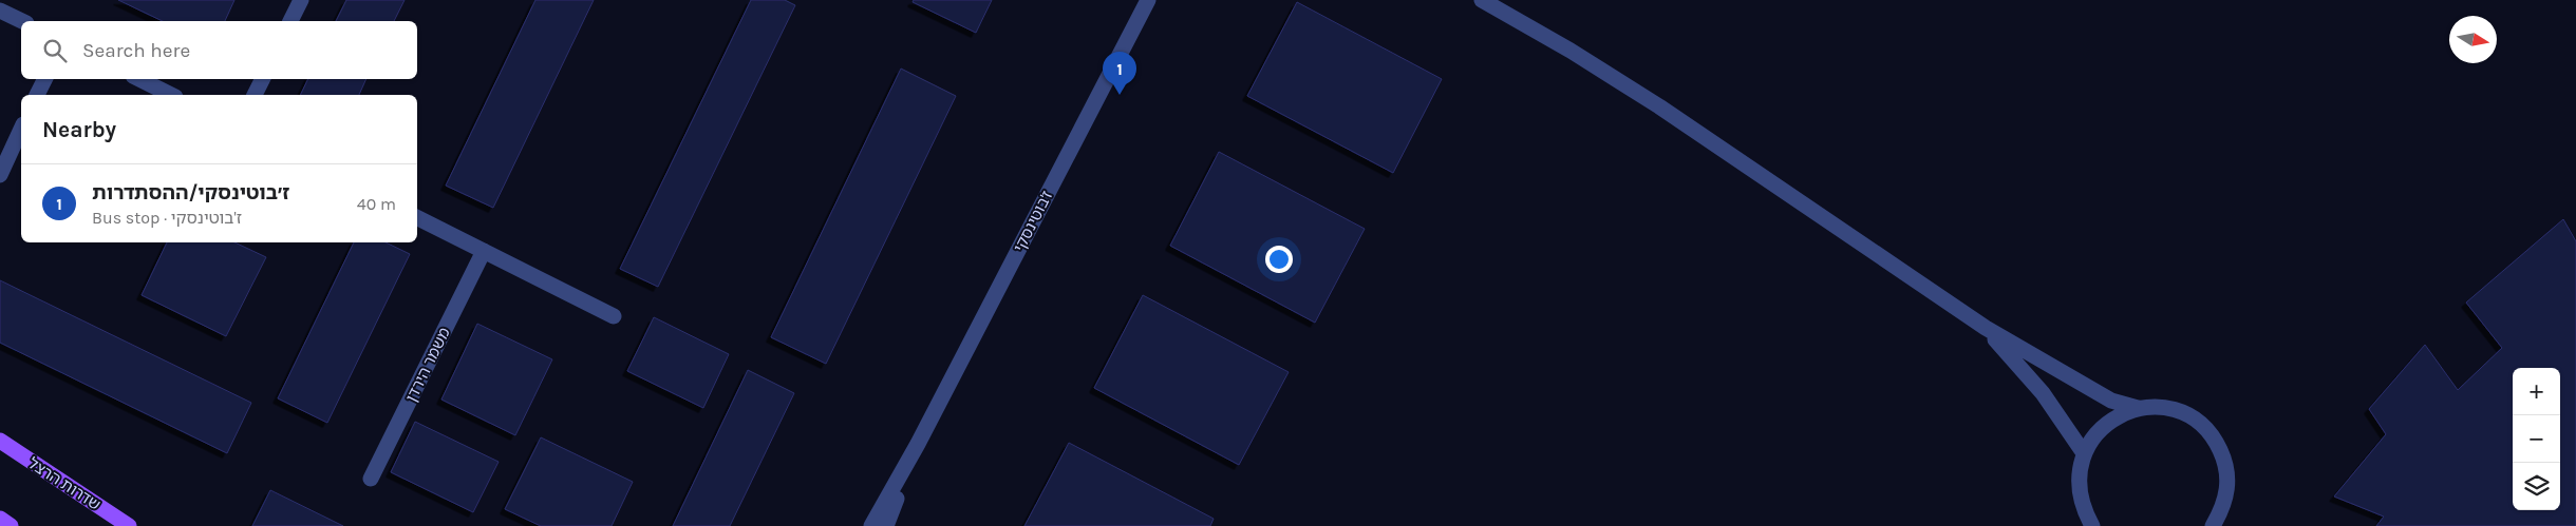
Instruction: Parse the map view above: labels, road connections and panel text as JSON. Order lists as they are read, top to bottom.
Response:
{
  "streets": {
    "main road": ["שדרות הרצל"],
    "street": ["ז'בוטינסקי", "משמר הירדן"]
  },
  "north": "right",
  "page": {
    "search": "Search here",
    "pins": "1",
    "heading": "Nearby",
    "list": [
      {
        "mark": "1",
        "name": "ז׳בוטינסקי/ההסתדרות",
        "note": "Bus stop · ז'בוטינסקי",
        "value": "40 m"
      }
    ],
    "map_buttons": ["+", "−"]
  }
}
